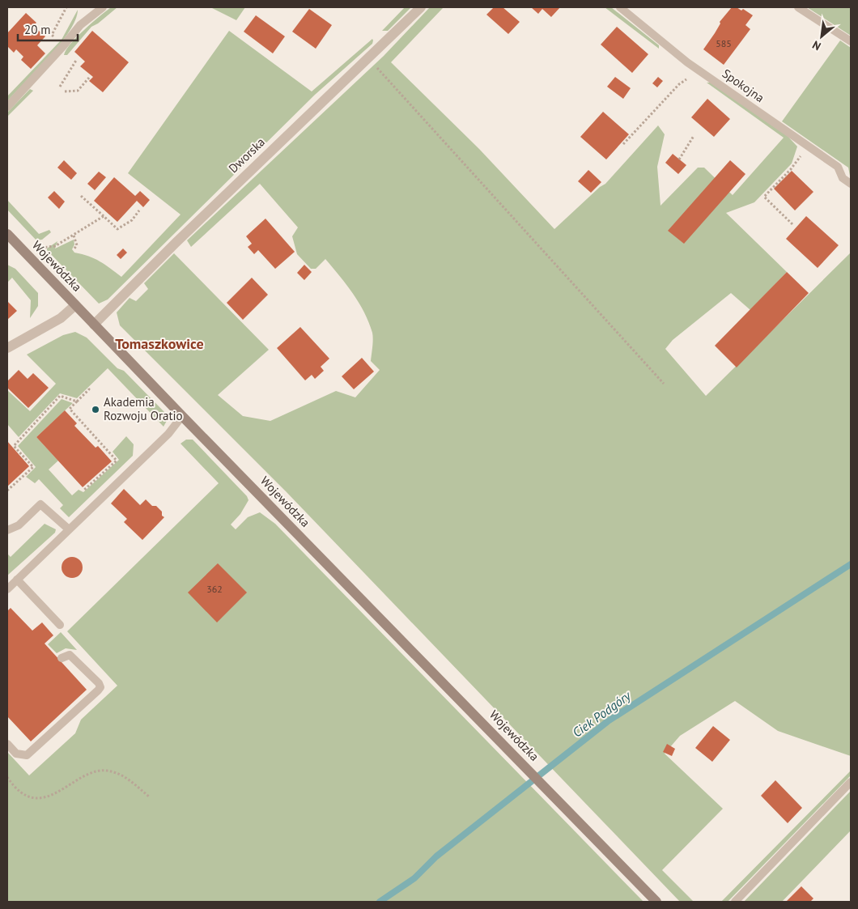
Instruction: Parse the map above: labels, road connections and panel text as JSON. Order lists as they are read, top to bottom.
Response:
{
  "streets": {
    "main road": ["Wojewódzka"],
    "street": ["Dworska"],
    "lane": ["Spokojna"]
  },
  "crossings": [
    ["Dworska", "Wojewódzka"]
  ],
  "districts": ["Tomaszkowice"],
  "water": ["Ciek Podgóry"],
  "places": ["Akademia Rozwoju Oratio"],
  "house_numbers": ["585", "362"],
  "scale_bar": "20 m",
  "north": "bottom left"
}
